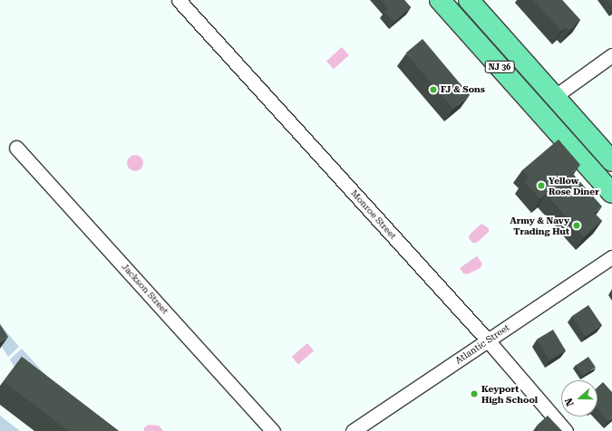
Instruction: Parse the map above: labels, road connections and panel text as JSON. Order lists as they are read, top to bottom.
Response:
{
  "streets": {
    "highway": ["NJ 36"],
    "street": ["Monroe Street", "Jackson Street", "Atlantic Street"]
  },
  "crossings": [
    ["Monroe Street", "Atlantic Street"]
  ],
  "places": [
    "FJ & Sons",
    "Yellow Rose Diner",
    "Army & Navy Trading Hut",
    "Keyport High School"
  ],
  "north": "left"
}
